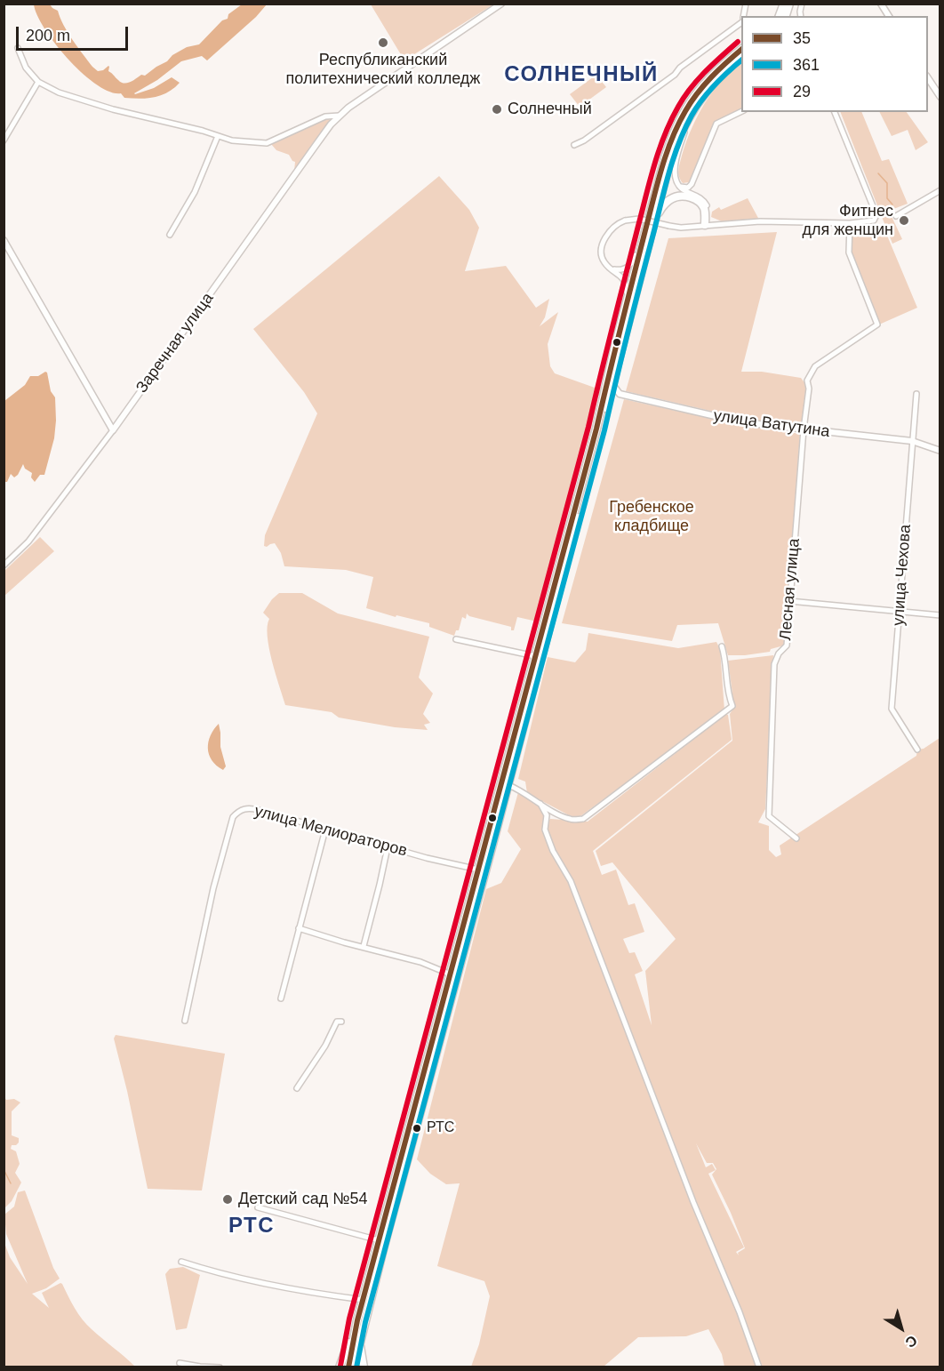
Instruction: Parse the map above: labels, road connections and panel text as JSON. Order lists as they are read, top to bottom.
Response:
{
  "streets": {
    "street": [
      "Заречная улица",
      "улица Ватутина",
      "улица Чехова",
      "Лесная улица",
      "улица Мелиораторов"
    ]
  },
  "crossings": [
    ["улица Ватутина", "улица Чехова"],
    ["улица Ватутина", "Лесная улица"]
  ],
  "districts": ["СОЛНЕЧНЫЙ", "РТС"],
  "parks": ["Гребенское кладбище"],
  "places": [
    "Республиканский политехнический колледж",
    "Солнечный",
    "Фитнес для женщин",
    "РТС",
    "Детский сад №54"
  ],
  "lines": ["transit line 29", "transit line 35", "transit line 361"],
  "legend": ["35", "361", "29"],
  "scale_bar": "200 m",
  "north": "bottom right"
}
